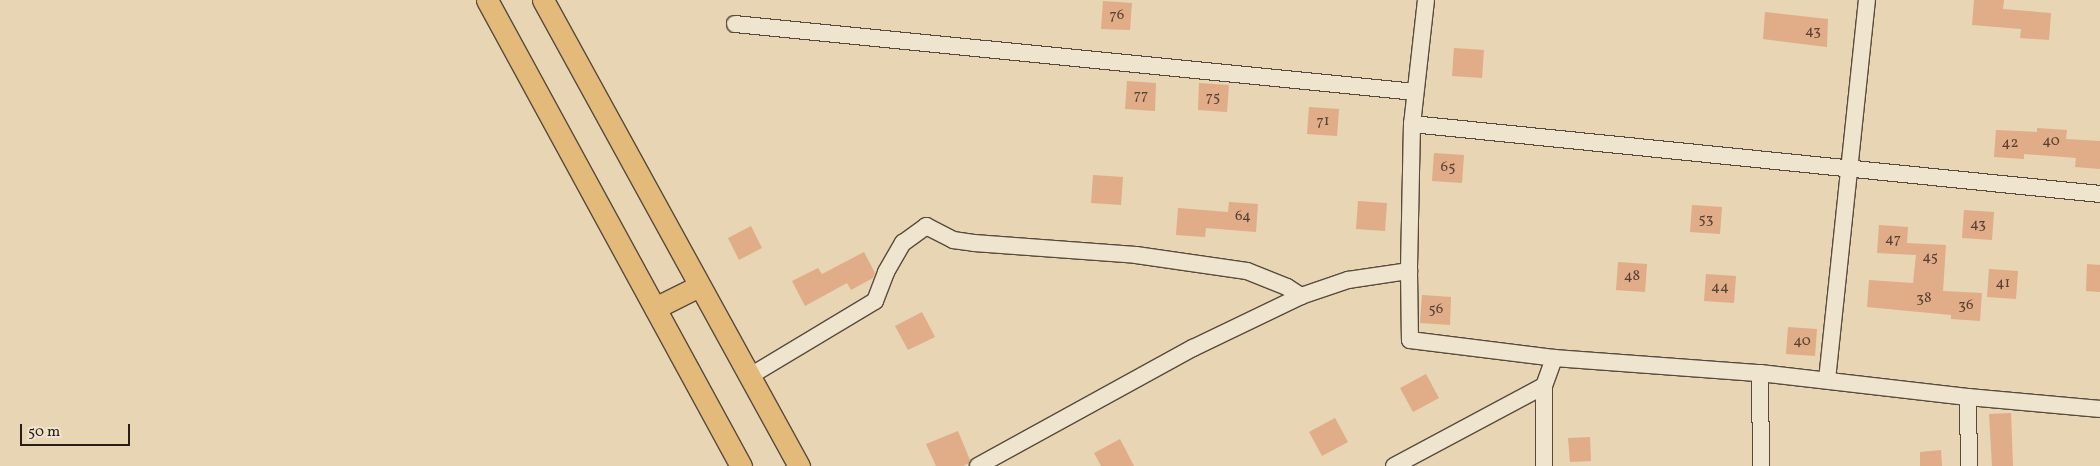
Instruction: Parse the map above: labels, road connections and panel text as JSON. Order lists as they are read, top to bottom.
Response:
{
  "house_numbers": [
    "76",
    "43",
    "77",
    "75",
    "71",
    "40",
    "42",
    "65",
    "64",
    "53",
    "43",
    "47",
    "45",
    "48",
    "41",
    "44",
    "38",
    "36",
    "56",
    "40"
  ],
  "scale_bar": "50 m"
}
